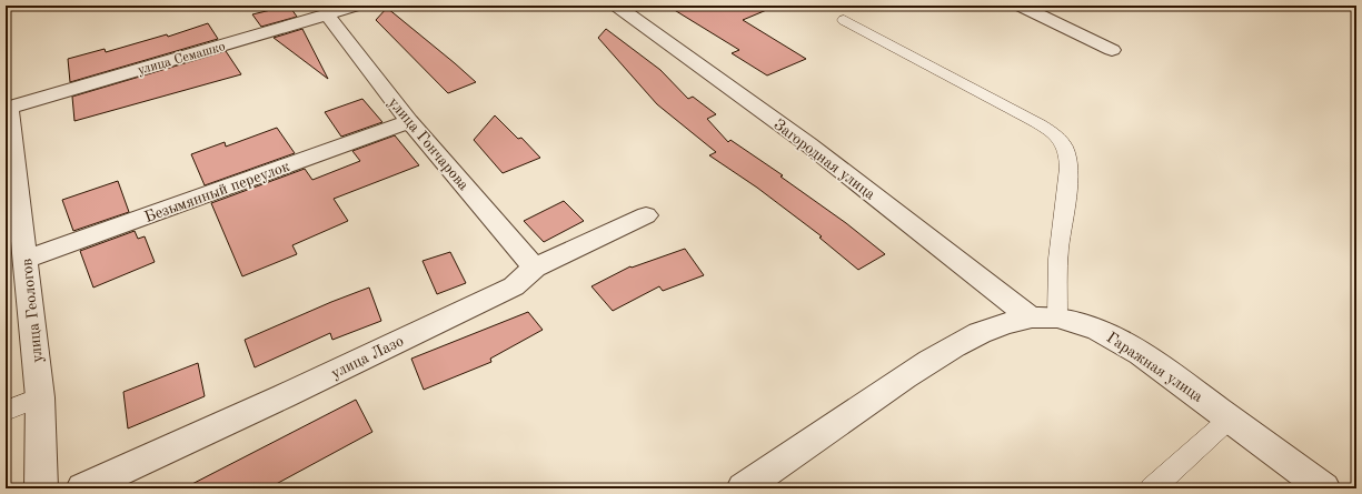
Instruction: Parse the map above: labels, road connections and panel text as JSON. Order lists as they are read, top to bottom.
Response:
{
  "streets": {
    "street": [
      "улица Семашко",
      "улица Гончарова",
      "Загородная улица",
      "Безымянный переулок",
      "улица Геологов",
      "улица Лазо",
      "Гаражная улица"
    ]
  },
  "crossings": [
    ["улица Семашко", "улица Гончарова"],
    ["улица Семашко", "улица Геологов"],
    ["улица Гончарова", "Безымянный переулок"],
    ["улица Гончарова", "улица Лазо"],
    ["Загородная улица", "Гаражная улица"],
    ["Безымянный переулок", "улица Геологов"]
  ]
}
